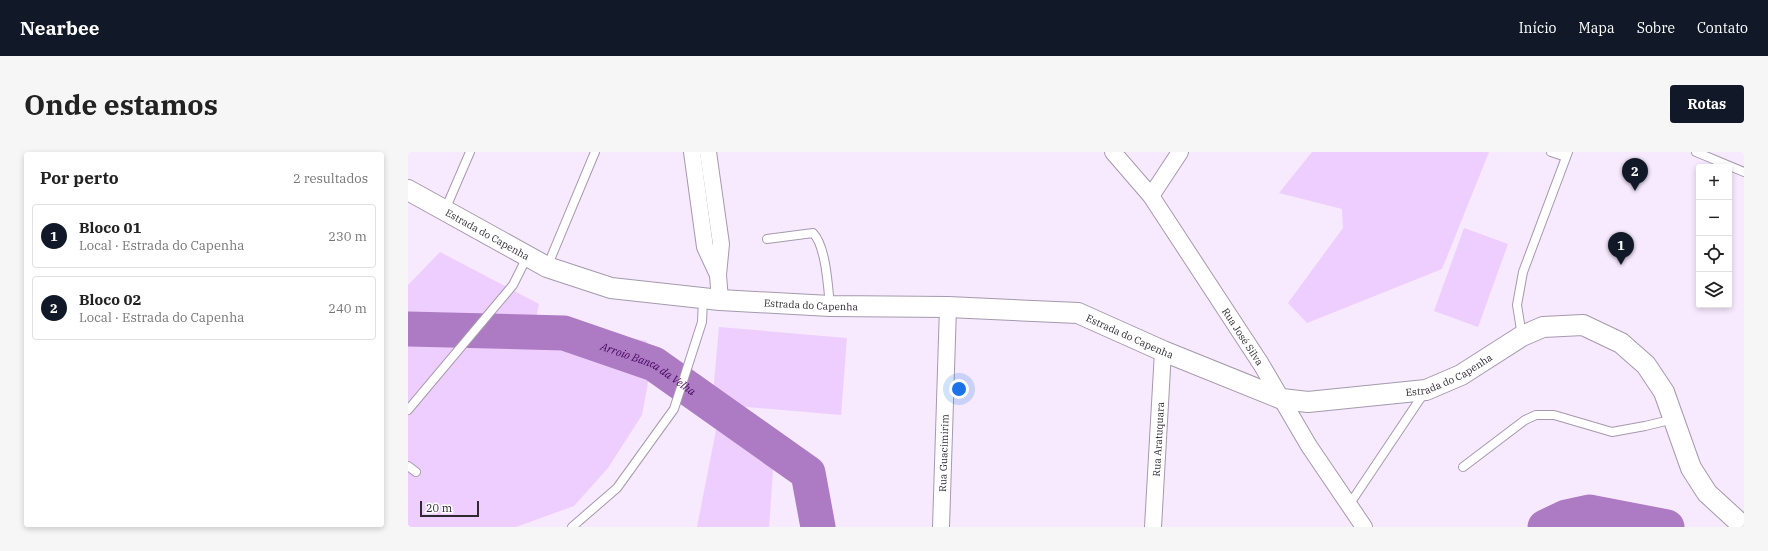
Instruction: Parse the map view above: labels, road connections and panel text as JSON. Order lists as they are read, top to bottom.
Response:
{
  "streets": {
    "street": [
      "Estrada do Capenha",
      "Rua José Silva",
      "Rua Aratuquara",
      "Rua Guacimirim"
    ]
  },
  "crossings": [
    ["Estrada do Capenha", "Rua José Silva"],
    ["Estrada do Capenha", "Rua Aratuquara"],
    ["Estrada do Capenha", "Rua Guacimirim"]
  ],
  "water": ["Arroio Banca da Velha"],
  "scale_bar": "20 m",
  "page": {
    "header": "Nearbee",
    "nav": [
      "Início",
      "Mapa",
      "Sobre",
      "Contato"
    ],
    "buttons": "Rotas",
    "title": "Onde estamos",
    "heading": ["Por perto", "2 resultados"],
    "pins": ["2", "1"],
    "map_buttons": ["+", "−"],
    "list": [
      {
        "mark": "1",
        "name": "Bloco 01",
        "note": "Local · Estrada do Capenha",
        "value": "230 m"
      },
      {
        "mark": "2",
        "name": "Bloco 02",
        "note": "Local · Estrada do Capenha",
        "value": "240 m"
      }
    ],
    "scale": "20 m"
  }
}
